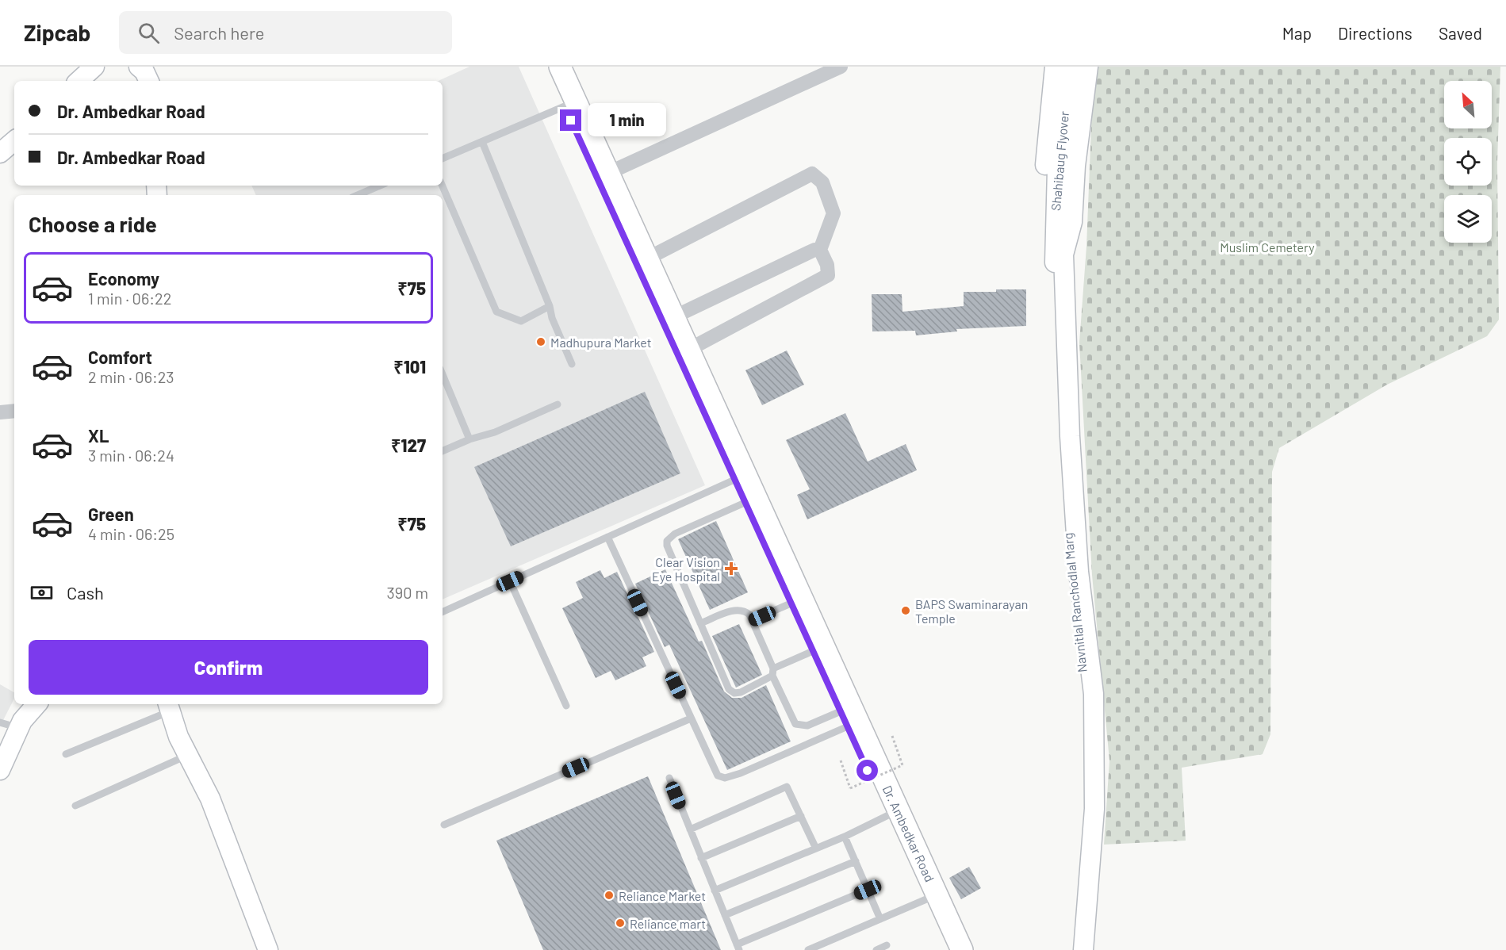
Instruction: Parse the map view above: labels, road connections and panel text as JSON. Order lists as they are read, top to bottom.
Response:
{
  "streets": {
    "main road": ["Shahibaug Flyover", "Navnitlal Ranchodlal Marg", "Dr. Ambedkar Road"]
  },
  "crossings": [
    ["Shahibaug Flyover", "Navnitlal Ranchodlal Marg"]
  ],
  "parks": ["Muslim Cemetery"],
  "places": {
    "other": [
      "Madhupura Market",
      "BAPS Swaminarayan Temple",
      "Reliance Market",
      "Reliance mart"
    ],
    "health": ["Clear Vision Eye Hospital"]
  },
  "north": "top left",
  "page": {
    "header": "Zipcab",
    "search": "Search here",
    "nav": ["Map", "Directions", "Saved"],
    "banner": ["Dr. Ambedkar Road", "Dr. Ambedkar Road"],
    "bubble": "1 min",
    "heading": "Choose a ride",
    "list": [
      {
        "name": "Economy",
        "note": "1 min · 06:22",
        "value": "₹75"
      },
      {
        "name": "Comfort",
        "note": "2 min · 06:23",
        "value": "₹101"
      },
      {
        "name": "XL",
        "note": "3 min · 06:24",
        "value": "₹127"
      },
      {
        "name": "Green",
        "note": "4 min · 06:25",
        "value": "₹75"
      }
    ],
    "pay": ["Cash", "390 m"],
    "buttons": "Confirm"
  }
}
